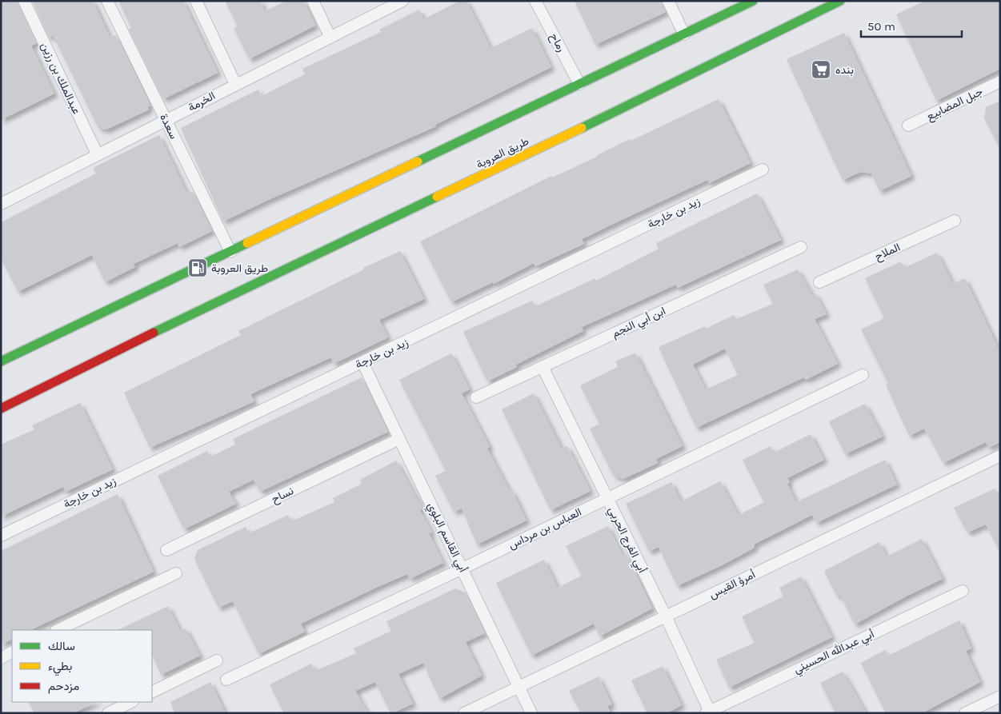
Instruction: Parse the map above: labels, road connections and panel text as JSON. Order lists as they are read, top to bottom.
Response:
{
  "streets": {
    "main road": ["طريق العروبة"],
    "street": [
      "رماح",
      "عبدالملك بن رزين",
      "الخرمة",
      "جبل المضابيع",
      "سعدة",
      "زيد بن خارجة",
      "الملاح",
      "ابن أبي النجم",
      "نساح",
      "العباس بن مرداس",
      "أبي القاسم البلوي",
      "أبي الفرج الحربي",
      "أمرؤ القيس",
      "أبي عبدالله الحسيني"
    ]
  },
  "crossings": [
    ["عبدالملك بن رزين", "الخرمة"],
    ["الخرمة", "سعدة"],
    ["زيد بن خارجة", "أبي القاسم البلوي"],
    ["ابن أبي النجم", "أبي الفرج الحربي"],
    ["نساح", "أبي القاسم البلوي"],
    ["العباس بن مرداس", "أبي القاسم البلوي"],
    ["العباس بن مرداس", "أبي الفرج الحربي"],
    ["أبي القاسم البلوي", "أمرؤ القيس"],
    ["أبي الفرج الحربي", "أمرؤ القيس"],
    ["أبي الفرج الحربي", "أبي عبدالله الحسيني"]
  ],
  "places": {
    "supermarket": ["بنده"],
    "fuel station": ["طريق العروبة"]
  },
  "legend": ["سالك", "بطيء", "مزدحم"],
  "scale_bar": "50 m"
}
